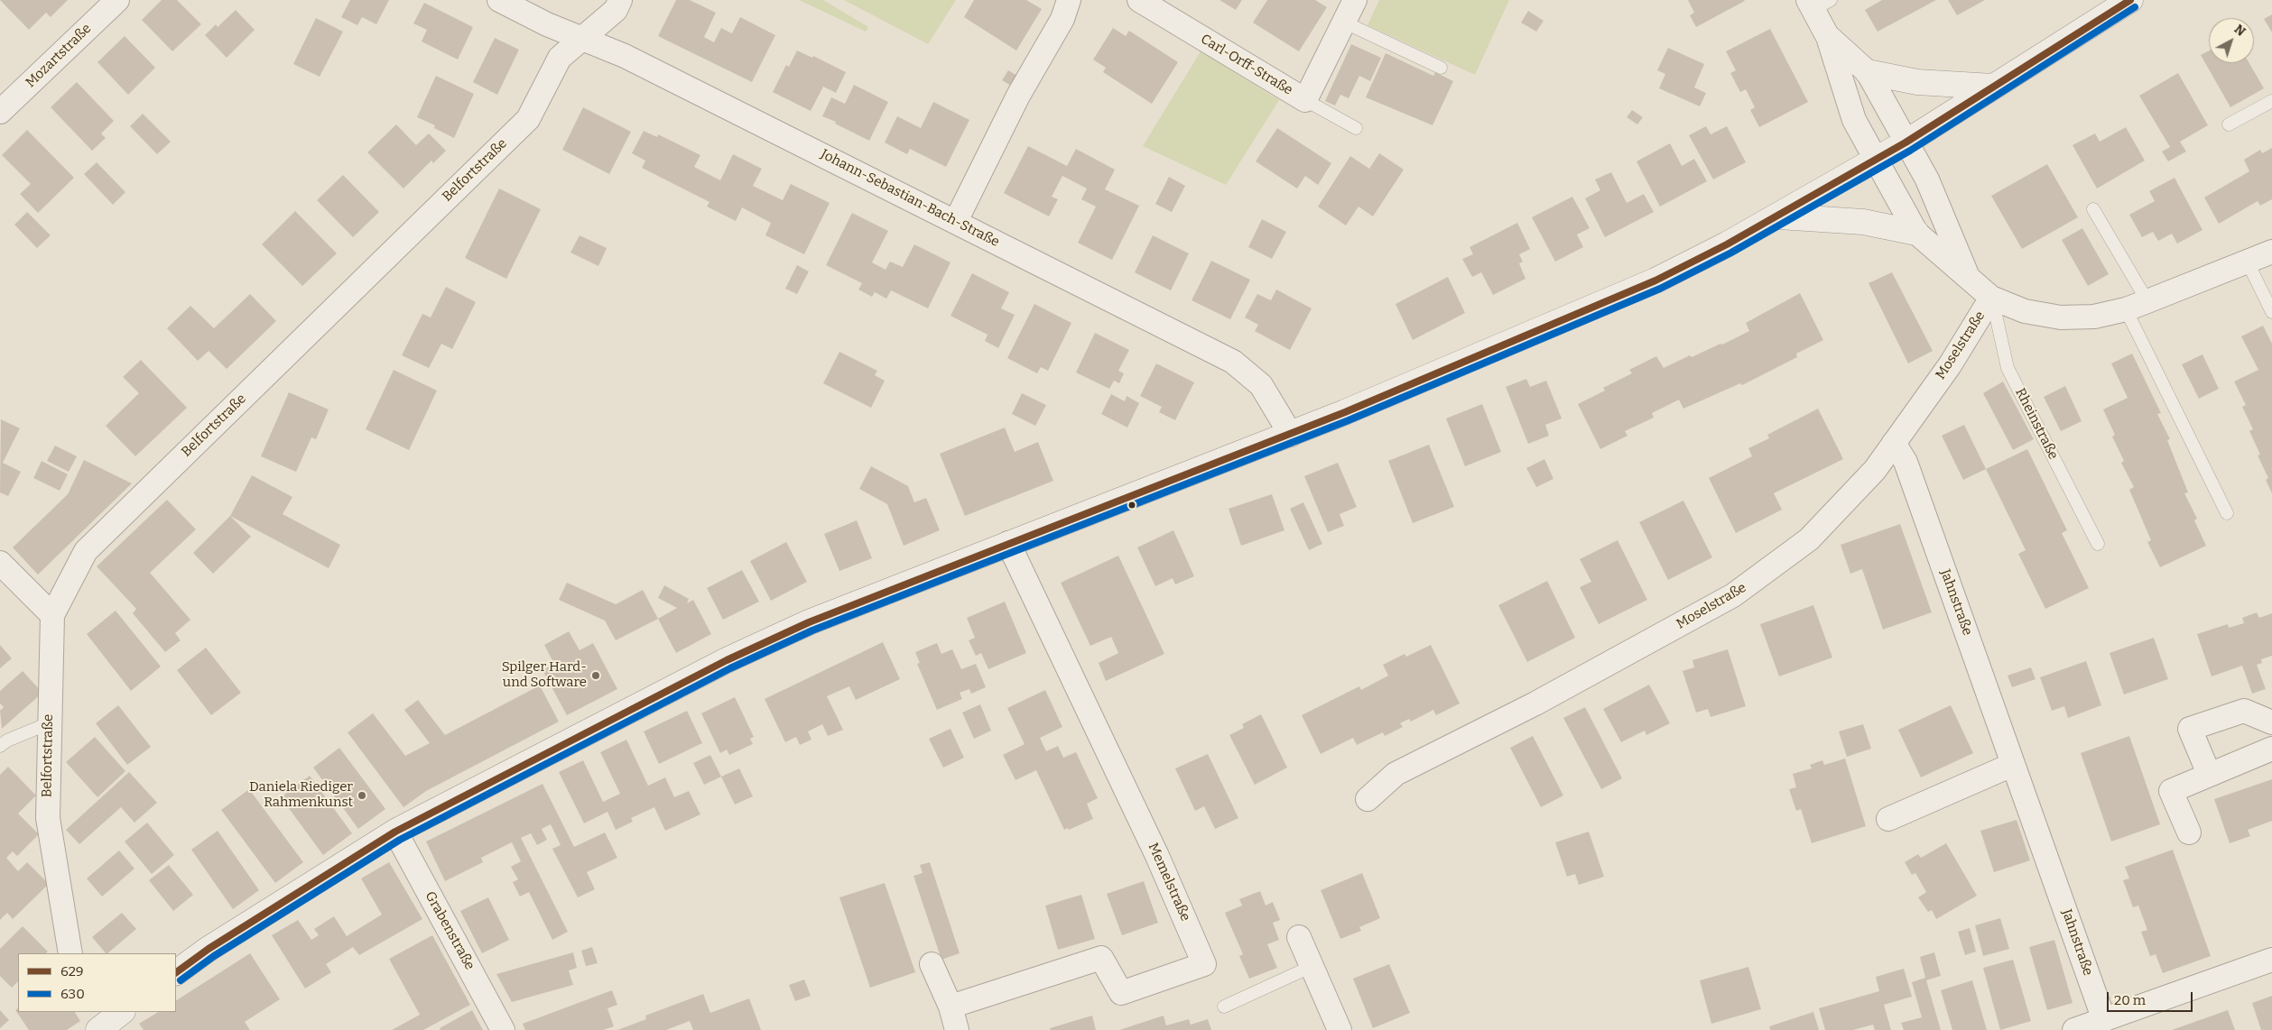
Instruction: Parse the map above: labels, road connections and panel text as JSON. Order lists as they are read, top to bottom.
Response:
{
  "streets": {
    "street": [
      "Mozartstraße",
      "Carl-Orff-Straße",
      "Belfortstraße",
      "Johann-Sebastian-Bach-Straße",
      "Moselstraße",
      "Jahnstraße",
      "Memelstraße",
      "Grabenstraße"
    ],
    "lane": ["Rheinstraße"]
  },
  "crossings": [
    ["Belfortstraße", "Johann-Sebastian-Bach-Straße"],
    ["Moselstraße", "Rheinstraße"],
    ["Moselstraße", "Jahnstraße"]
  ],
  "places": ["Spilger Hard- und Software", "Daniela Riediger Rahmenkunst"],
  "lines": ["transit line 629", "transit line 630"],
  "legend": ["629", "630"],
  "scale_bar": "20 m",
  "north": "top right"
}
